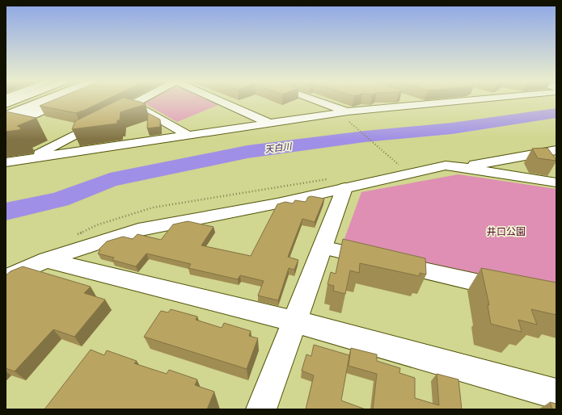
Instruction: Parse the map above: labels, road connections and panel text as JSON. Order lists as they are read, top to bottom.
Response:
{
  "water": ["天白川"],
  "parks": ["井口公園"]
}
